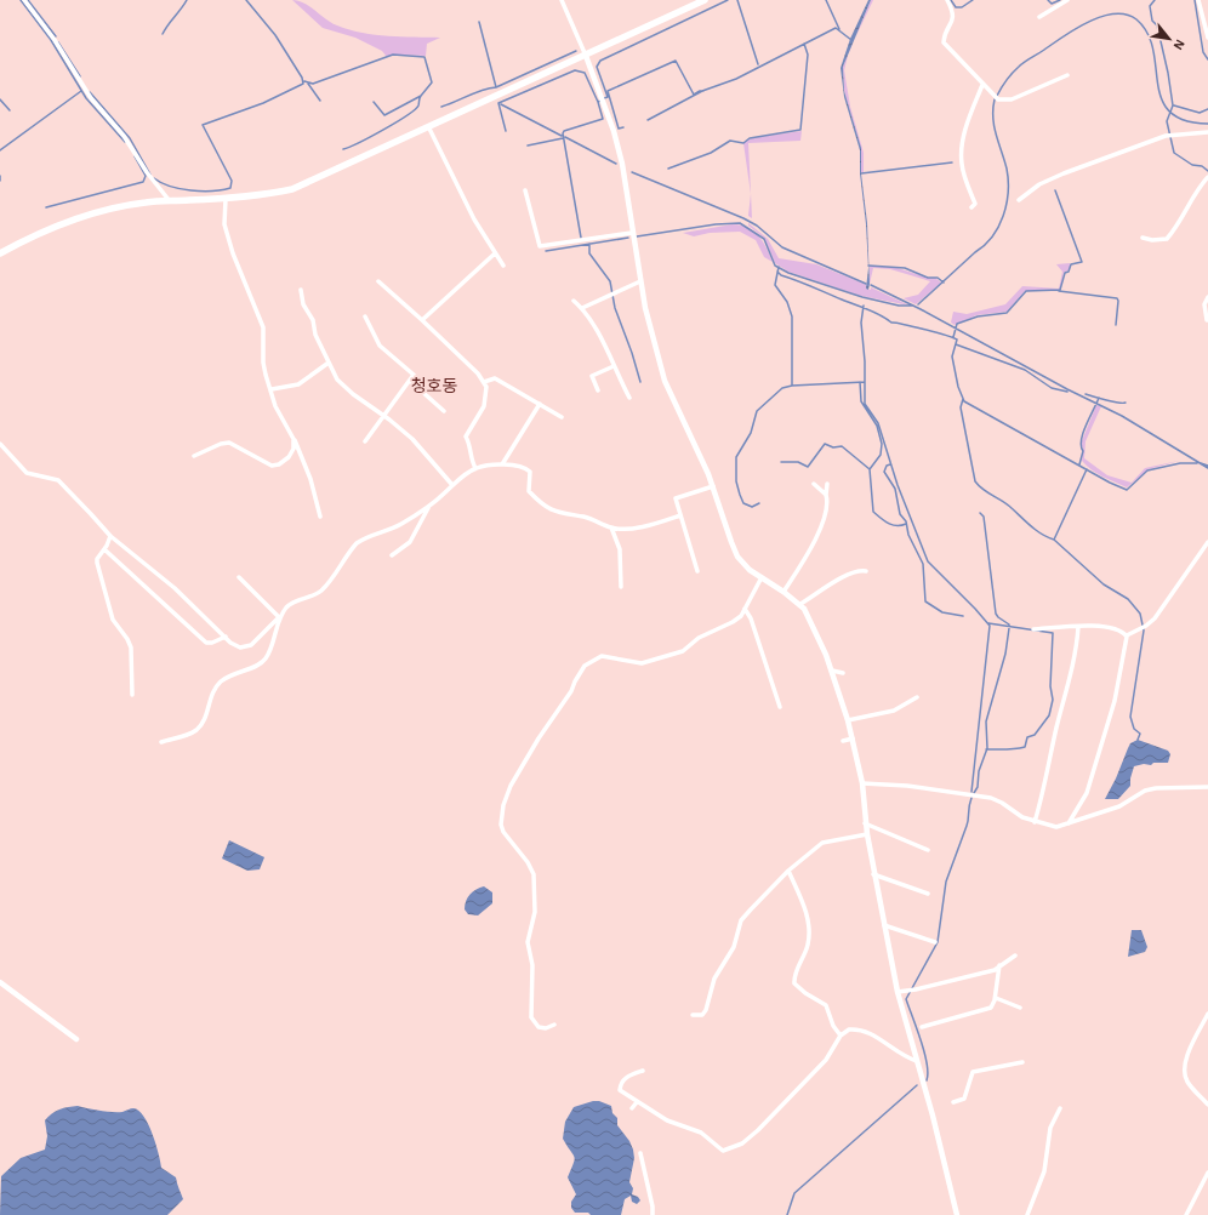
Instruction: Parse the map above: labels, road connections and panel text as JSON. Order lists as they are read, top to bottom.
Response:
{
  "districts": ["청호동"],
  "north": "bottom right"
}
